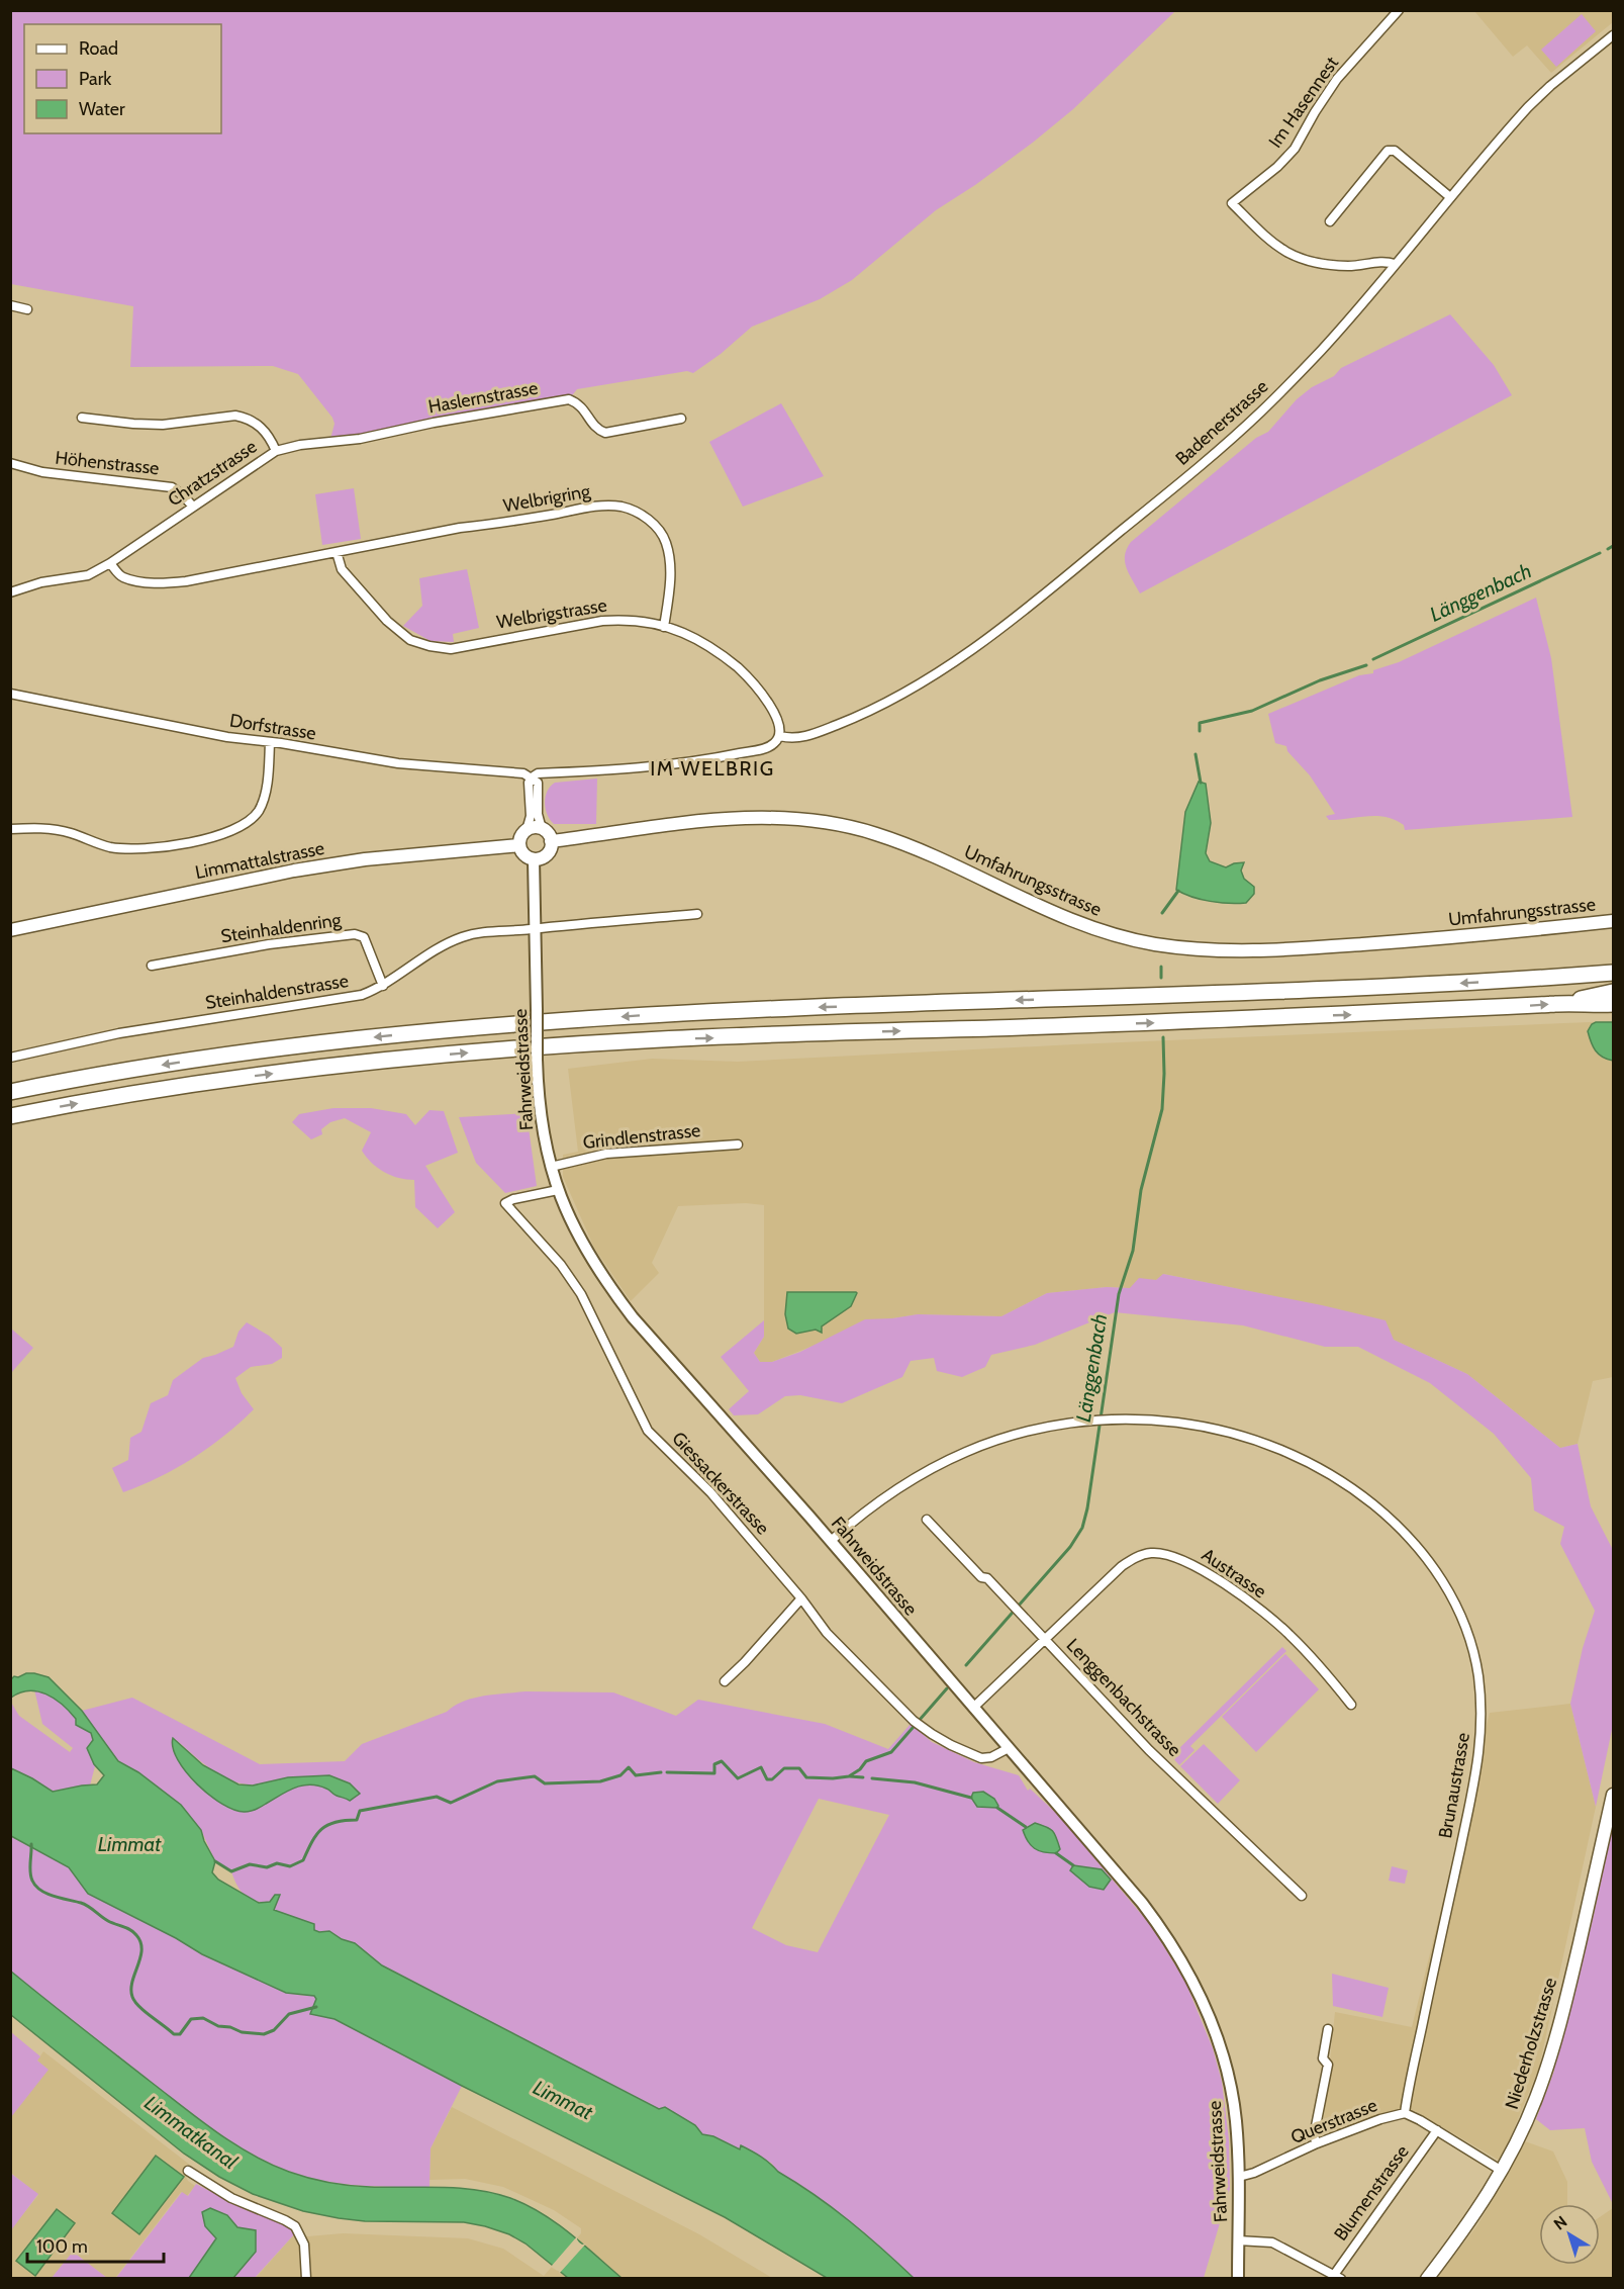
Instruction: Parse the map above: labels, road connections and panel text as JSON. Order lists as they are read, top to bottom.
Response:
{
  "streets": {
    "main road": ["Limmattalstrasse", "Umfahrungsstrasse", "Niederholzstrasse"],
    "street": [
      "Im Hasennest",
      "Haslernstrasse",
      "Badenerstrasse",
      "Höhenstrasse",
      "Chratzstrasse",
      "Welbrigring",
      "Welbrigstrasse",
      "Dorfstrasse",
      "Steinhaldenring",
      "Steinhaldenstrasse",
      "Fahrweidstrasse",
      "Grindlenstrasse",
      "Giessackerstrasse",
      "Austrasse",
      "Lenggenbachstrasse",
      "Brunaustrasse",
      "Querstrasse",
      "Blumenstrasse"
    ]
  },
  "crossings": [
    ["Im Hasennest", "Badenerstrasse"],
    ["Haslernstrasse", "Chratzstrasse"],
    ["Badenerstrasse", "Welbrigstrasse"],
    ["Höhenstrasse", "Chratzstrasse"],
    ["Welbrigring", "Welbrigstrasse"],
    ["Limmattalstrasse", "Umfahrungsstrasse"],
    ["Limmattalstrasse", "Fahrweidstrasse"],
    ["Umfahrungsstrasse", "Fahrweidstrasse"],
    ["Steinhaldenring", "Steinhaldenstrasse"],
    ["Steinhaldenstrasse", "Fahrweidstrasse"],
    ["Fahrweidstrasse", "Grindlenstrasse"],
    ["Fahrweidstrasse", "Giessackerstrasse"],
    ["Fahrweidstrasse", "Austrasse"],
    ["Fahrweidstrasse", "Brunaustrasse"],
    ["Fahrweidstrasse", "Querstrasse"],
    ["Austrasse", "Lenggenbachstrasse"],
    ["Brunaustrasse", "Querstrasse"],
    ["Niederholzstrasse", "Querstrasse"],
    ["Querstrasse", "Blumenstrasse"]
  ],
  "districts": ["IM WELBRIG"],
  "water": ["Länggenbach", "Limmat", "Limmatkanal"],
  "legend": ["Road", "Park", "Water"],
  "scale_bar": "100 m",
  "north": "top left"
}
